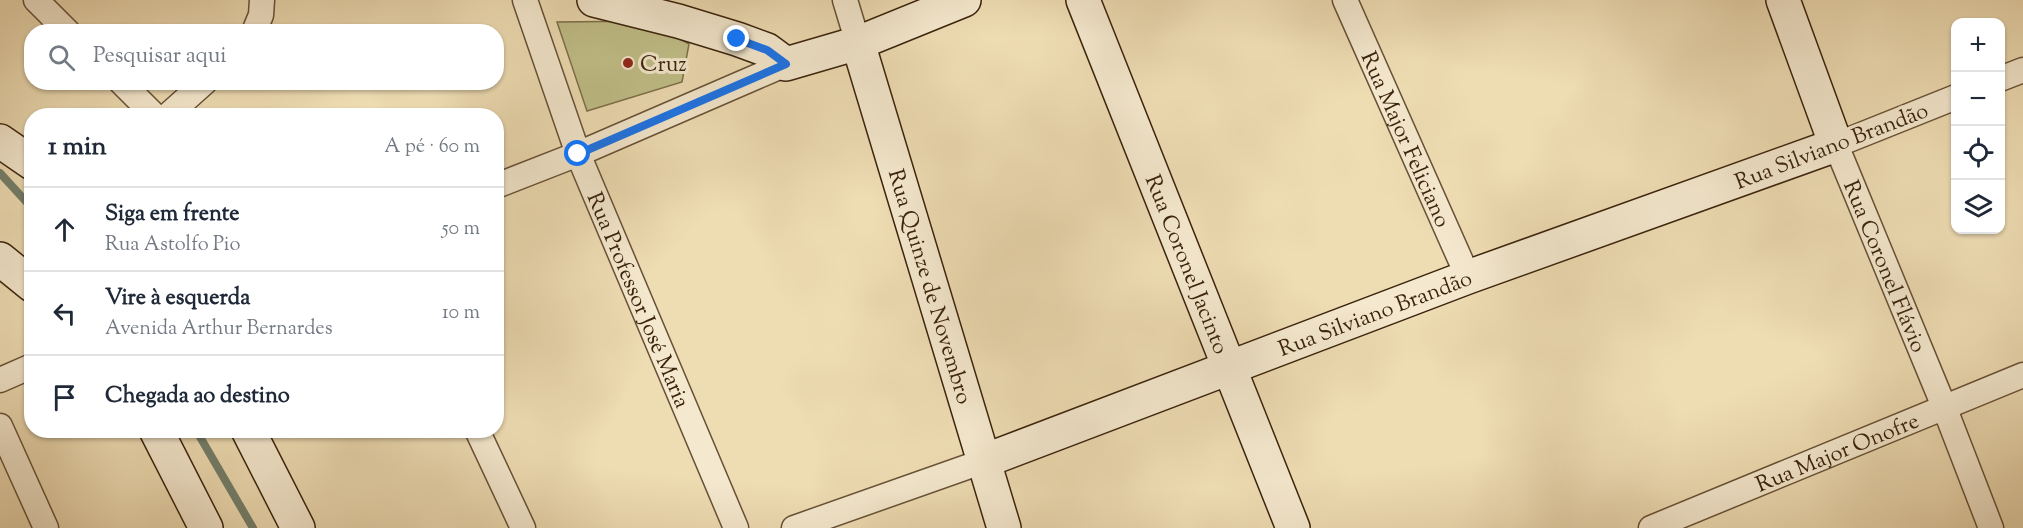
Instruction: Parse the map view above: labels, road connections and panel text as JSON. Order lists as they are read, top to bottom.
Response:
{
  "streets": {
    "street": [
      "Rua Major Feliciano",
      "Rua Silviano Brandão",
      "Rua Coronel Jacinto",
      "Rua Coronel Flávio",
      "Rua Quinze de Novembro",
      "Rua Professor José Maria",
      "Rua Major Onofre"
    ]
  },
  "crossings": [
    ["Rua Major Feliciano", "Rua Silviano Brandão"],
    ["Rua Silviano Brandão", "Rua Coronel Jacinto"],
    ["Rua Silviano Brandão", "Rua Coronel Flávio"],
    ["Rua Silviano Brandão", "Rua Quinze de Novembro"],
    ["Rua Coronel Flávio", "Rua Major Onofre"]
  ],
  "places": ["Cruz"],
  "page": {
    "map_buttons": ["+", "−"],
    "search": "Pesquisar aqui",
    "heading": ["1 min", "A pé · 60 m"],
    "list": [
      ["Siga em frente", "Rua Astolfo Pio", "50 m"],
      ["Vire à esquerda", "Avenida Arthur Bernardes", "10 m"],
      "Chegada ao destino"
    ]
  }
}
